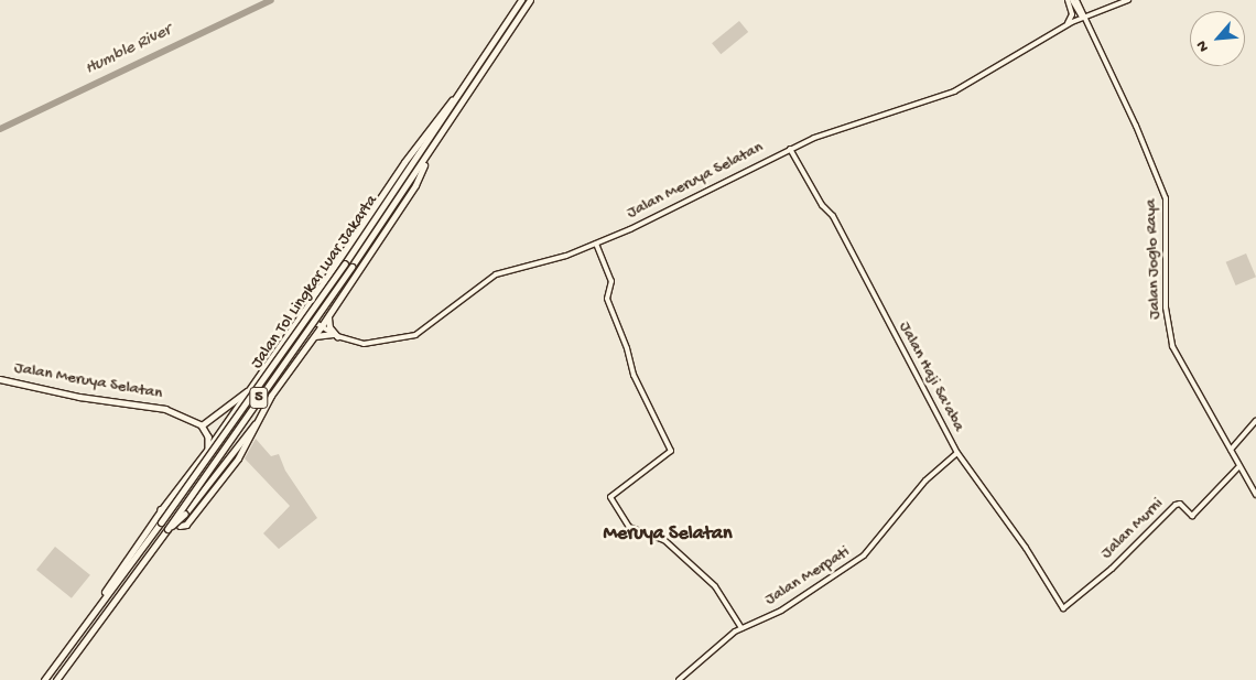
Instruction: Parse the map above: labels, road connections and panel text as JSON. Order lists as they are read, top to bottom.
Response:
{
  "streets": {
    "highway": ["Jalan Tol Lingkar Luar Jakarta", "5"],
    "main road": ["Jalan Meruya Selatan"],
    "street": [
      "Jalan Joglo Raya",
      "Jalan Haji Sa'aba",
      "Jalan Murni",
      "Jalan Merpati"
    ]
  },
  "crossings": [
    ["Jalan Meruya Selatan", "Jalan Joglo Raya"],
    ["Jalan Meruya Selatan", "Jalan Haji Sa'aba"],
    ["Jalan Joglo Raya", "Jalan Murni"],
    ["Jalan Haji Sa'aba", "Jalan Murni"],
    ["Jalan Haji Sa'aba", "Jalan Merpati"]
  ],
  "districts": ["Meruya Selatan"],
  "water": ["Humble River"],
  "north": "bottom left"
}
